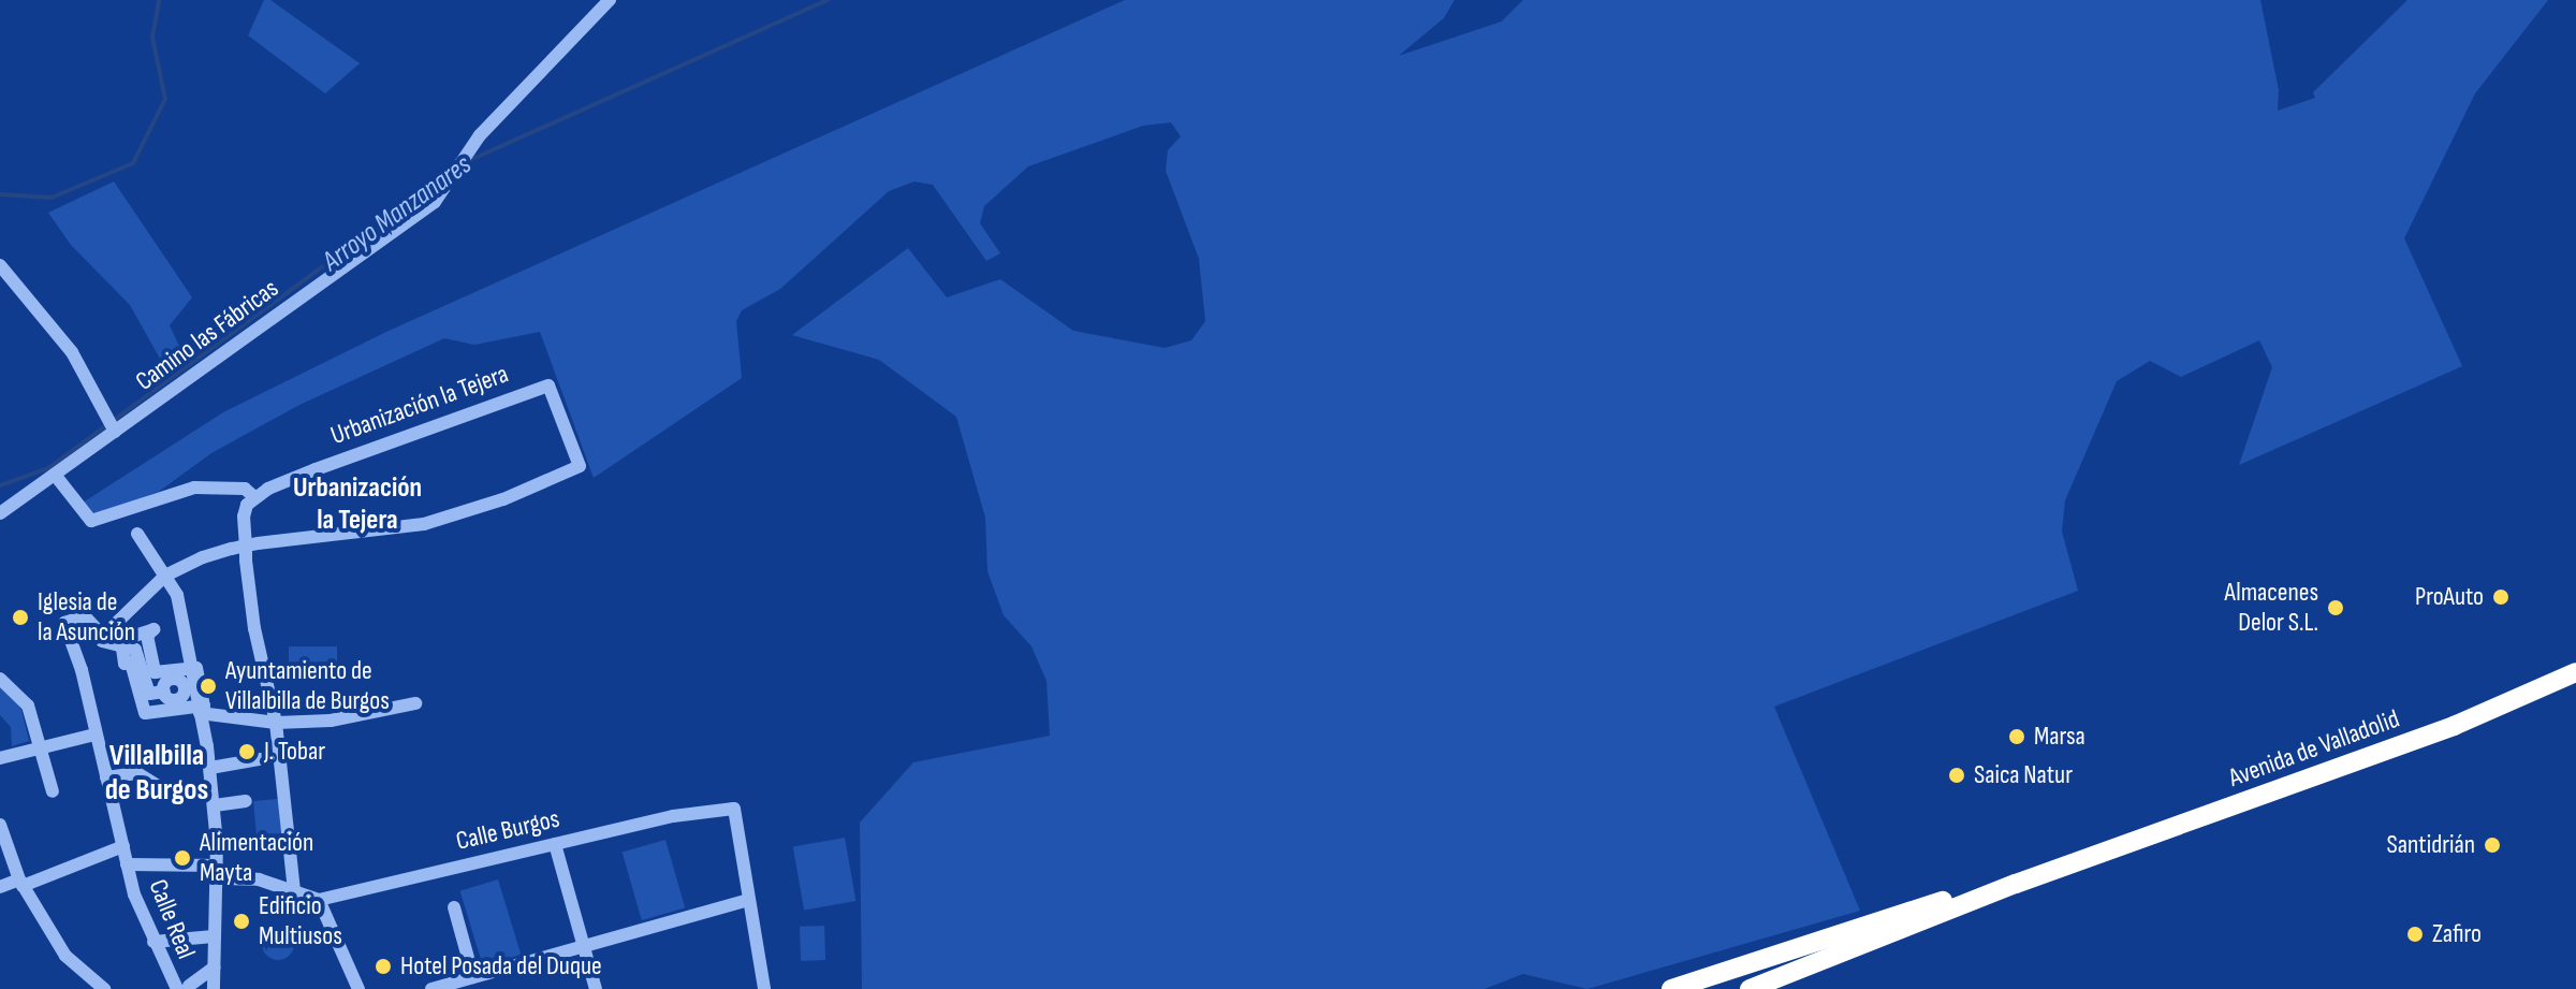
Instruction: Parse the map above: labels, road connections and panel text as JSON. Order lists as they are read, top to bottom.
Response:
{
  "streets": {
    "highway": ["Avenida de Valladolid"],
    "street": [
      "Camino las Fábricas",
      "Urbanización la Tejera",
      "Calle Burgos",
      "Calle Real"
    ]
  },
  "districts": ["Urbanización la Tejera", "Villalbilla de Burgos"],
  "water": ["Arroyo Manzanares"],
  "places": [
    "ProAuto",
    "Almacenes Delor S.L.",
    "Iglesia de la Asunción",
    "Ayuntamiento de Villalbilla de Burgos",
    "Marsa",
    "J. Tobar",
    "Saica Natur",
    "Santidrián",
    "Alimentación Mayta",
    "Edificio Multiusos",
    "Zafiro",
    "Hotel Posada del Duque"
  ]
}
